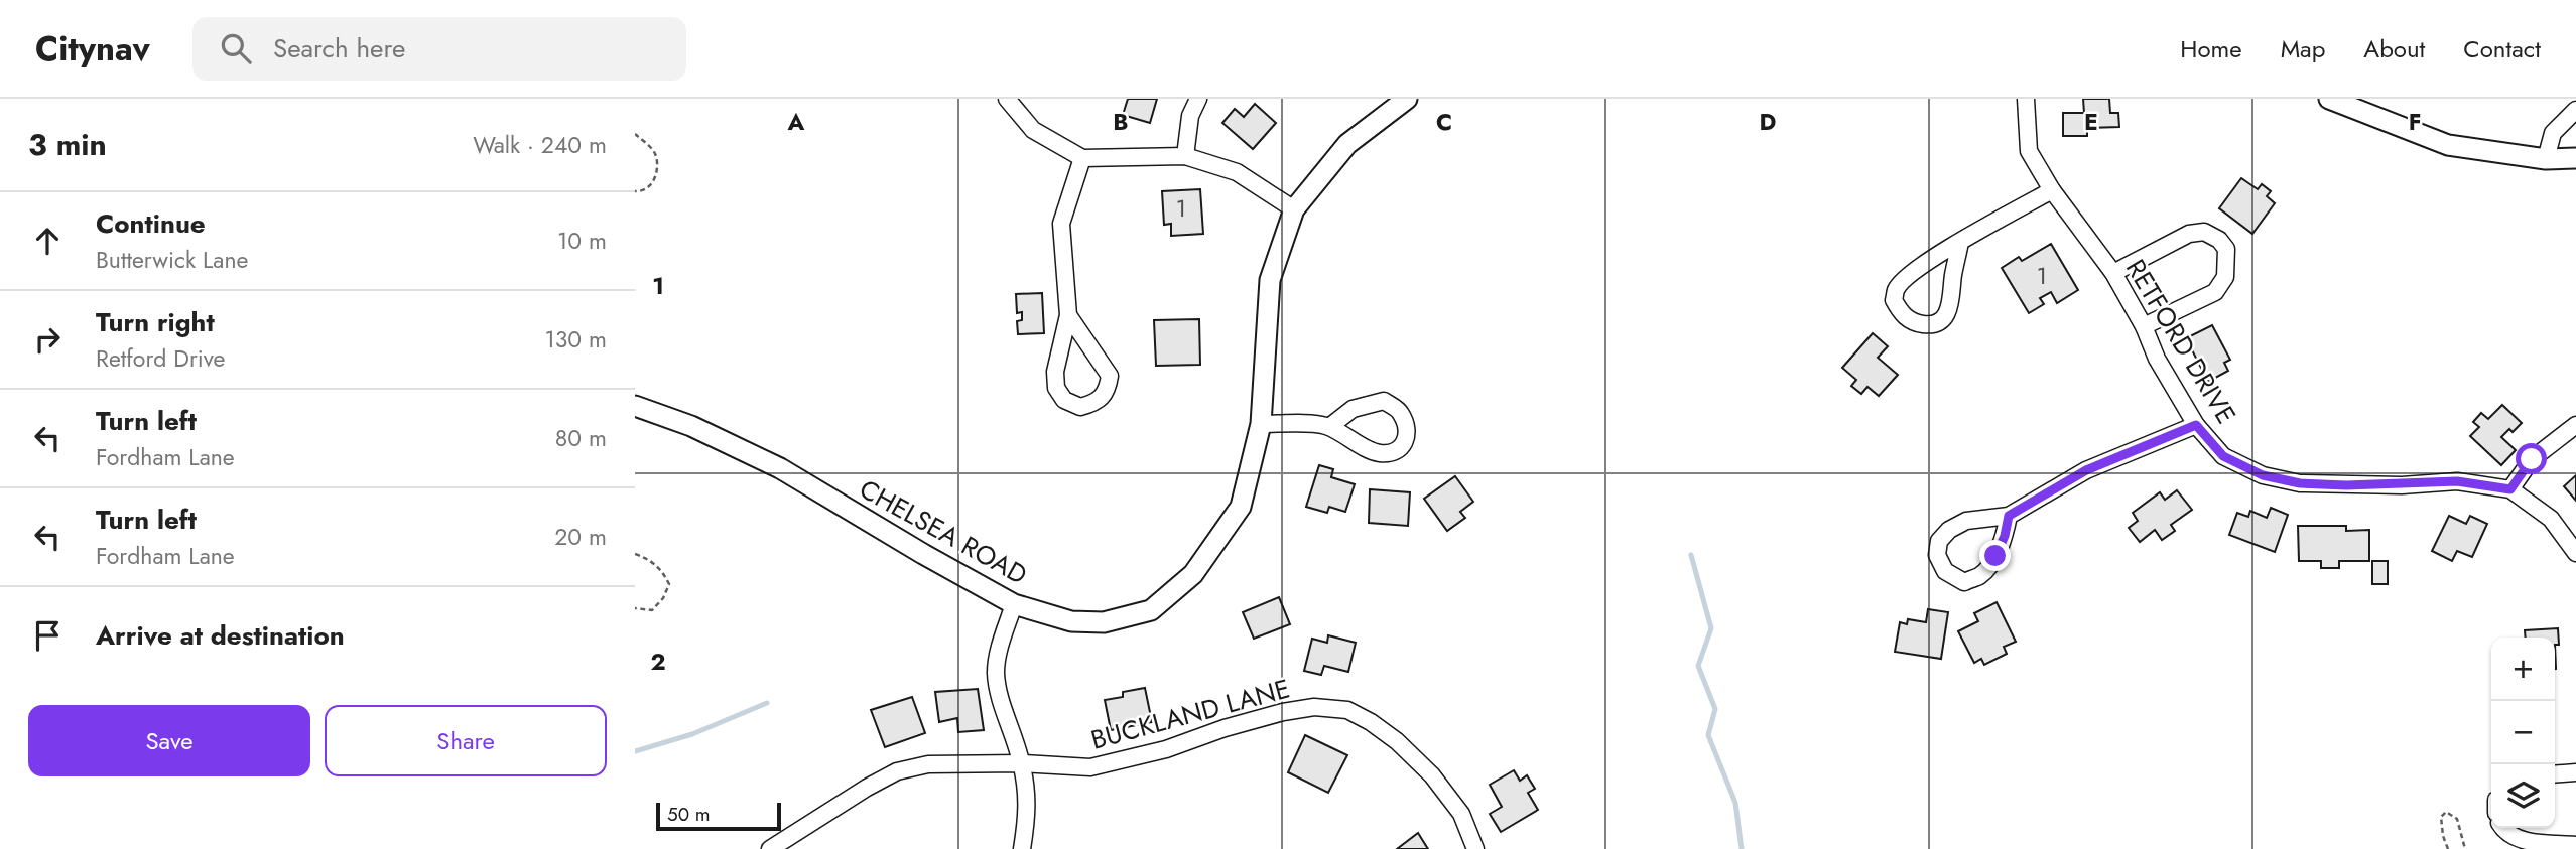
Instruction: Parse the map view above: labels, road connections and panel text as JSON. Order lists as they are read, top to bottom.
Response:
{
  "streets": {
    "street": ["RETFORD DRIVE", "CHELSEA ROAD", "BUCKLAND LANE"]
  },
  "house_numbers": ["1", "1"],
  "scale_bar": "50 m",
  "page": {
    "header": "Citynav",
    "search": "Search here",
    "nav": [
      "Home",
      "Map",
      "About",
      "Contact"
    ],
    "heading": ["3 min", "Walk · 240 m"],
    "list": [
      ["Continue", "Butterwick Lane", "10 m"],
      ["Turn right", "Retford Drive", "130 m"],
      ["Turn left", "Fordham Lane", "80 m"],
      ["Turn left", "Fordham Lane", "20 m"],
      "Arrive at destination"
    ],
    "map_buttons": ["+", "−"],
    "buttons": ["Save", "Share"],
    "scale": "50 m"
  },
  "grid": {
    "columns": [
      "A",
      "B",
      "C",
      "D",
      "E",
      "F"
    ],
    "rows": ["1", "2"]
  }
}
